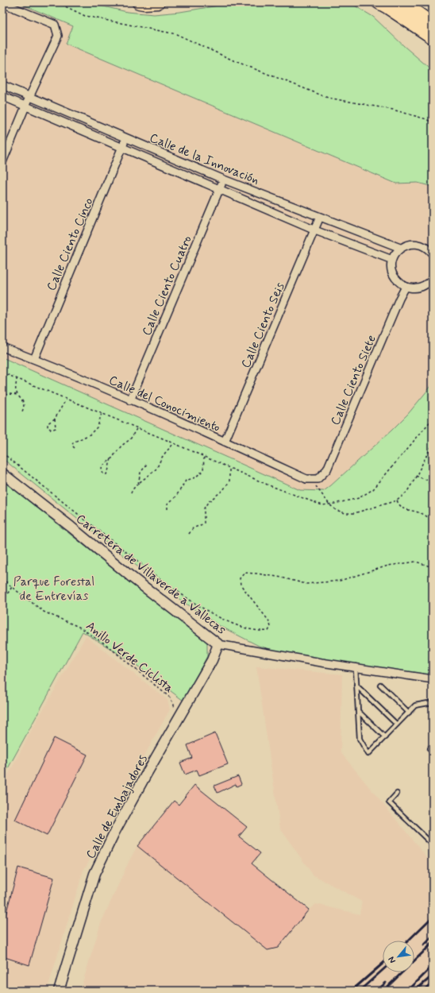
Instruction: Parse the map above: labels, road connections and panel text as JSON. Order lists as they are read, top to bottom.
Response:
{
  "streets": {
    "main road": ["Carretera de Villaverde a Vallecas", "Calle de Embajadores"],
    "street": [
      "Calle de la Innovación",
      "Calle Ciento Cinco",
      "Calle Ciento Cuatro",
      "Calle Ciento Seis",
      "Calle Ciento Siete",
      "Calle del Conocimiento"
    ],
    "path": ["Anillo Verde Ciclista"]
  },
  "crossings": [
    ["Calle de la Innovación", "Calle Ciento Cinco"],
    ["Calle de la Innovación", "Calle Ciento Cuatro"],
    ["Calle de la Innovación", "Calle Ciento Seis"],
    ["Calle Ciento Cinco", "Calle del Conocimiento"],
    ["Calle Ciento Cuatro", "Calle del Conocimiento"],
    ["Calle Ciento Seis", "Calle del Conocimiento"],
    ["Calle Ciento Siete", "Calle del Conocimiento"],
    ["Carretera de Villaverde a Vallecas", "Calle de Embajadores"]
  ],
  "parks": ["Parque Forestal de Entrevías"],
  "north": "bottom left"
}
